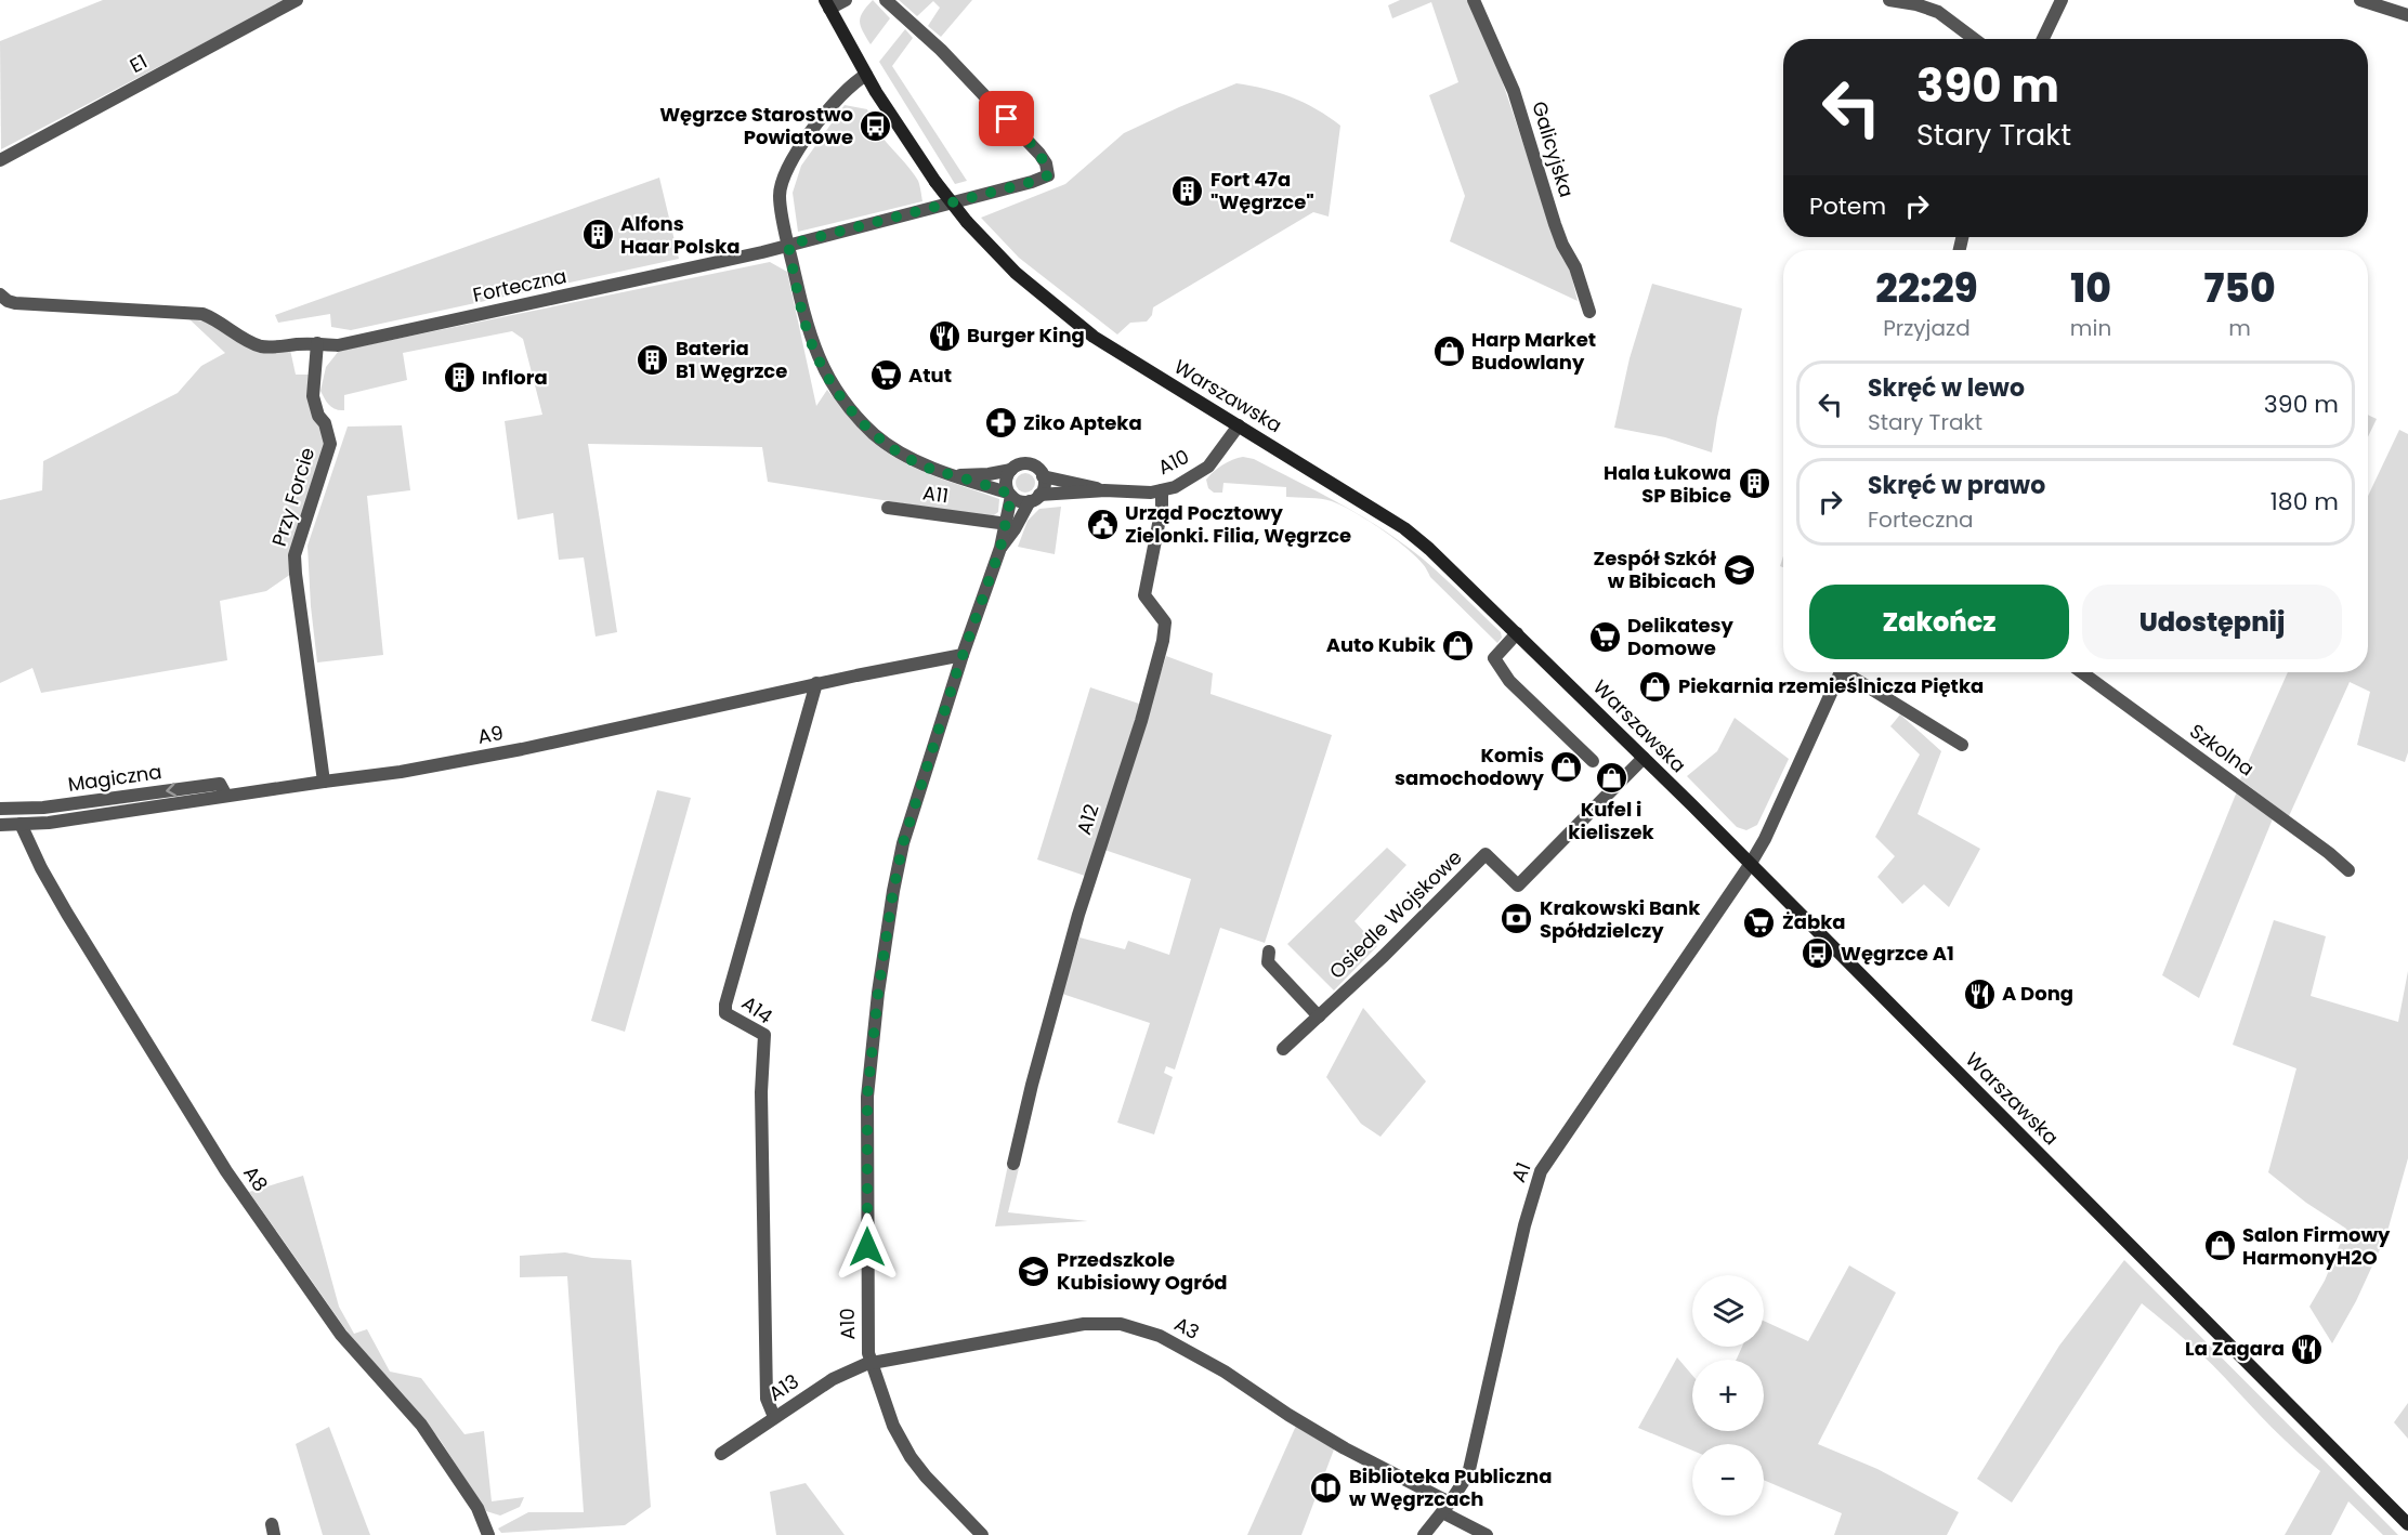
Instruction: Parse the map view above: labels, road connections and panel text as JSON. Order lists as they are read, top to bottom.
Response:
{
  "streets": {
    "main road": ["Warszawska"],
    "street": [
      "E1",
      "Galicyjska",
      "Forteczna",
      "A10",
      "A11",
      "Przy Forcie",
      "A9",
      "Szkolna",
      "Magiczna",
      "A12",
      "Osiedle Wojskowe",
      "A14",
      "A1",
      "A8",
      "A3",
      "A13"
    ]
  },
  "crossings": [
    ["Forteczna", "Przy Forcie"],
    ["Warszawska", "A10"],
    ["Warszawska", "Osiedle Wojskowe"],
    ["Warszawska", "A1"],
    ["A10", "A11"],
    ["A10", "A9"],
    ["A10", "A12"],
    ["A10", "A3"],
    ["A10", "A13"],
    ["Przy Forcie", "A9"],
    ["A9", "Magiczna"],
    ["A9", "A14"],
    ["A9", "A8"],
    ["A14", "A13"],
    ["A1", "A3"],
    ["A3", "A13"]
  ],
  "one_way": ["Magiczna"],
  "places": {
    "bus stop": ["Węgrzce Starostwo Powiatowe", "Węgrzce A1"],
    "building": [
      "Fort 47a \"Węgrzce\"",
      "Alfons Haar Polska",
      "Bateria B1 Węgrzce",
      "Inflora",
      "Hala Łukowa SP Bibice"
    ],
    "restaurant": ["Burger King", "A Dong", "La Zagara"],
    "shop": [
      "Harp Market Budowlany",
      "Auto Kubik",
      "Piekarnia rzemieślnicza Piętka",
      "Komis samochodowy",
      "Kufel i kieliszek",
      "Salon Firmowy HarmonyH2O"
    ],
    "supermarket": ["Atut", "Delikatesy Domowe", "Żabka"],
    "pharmacy": ["Ziko Apteka"],
    "public building": ["Urząd Pocztowy Zielonki. Filia, Węgrzce"],
    "school or university": ["Zespół Szkół w Bibicach", "Przedszkole Kubisiowy Ogród"],
    "bank": ["Krakowski Bank Spółdzielczy"],
    "library": ["Biblioteka Publiczna w Węgrzcach"]
  },
  "page": {
    "turn": ["390 m", "Stary Trakt"],
    "then": "Potem",
    "eta": [
      "22:29",
      "Przyjazd",
      "10",
      "min",
      "750",
      "m"
    ],
    "list": [
      {
        "name": "Skręć w lewo",
        "note": "Stary Trakt",
        "value": "390 m"
      },
      {
        "name": "Skręć w prawo",
        "note": "Forteczna",
        "value": "180 m"
      }
    ],
    "buttons": ["Zakończ", "Udostępnij"],
    "map_buttons": ["+", "−"]
  }
}
